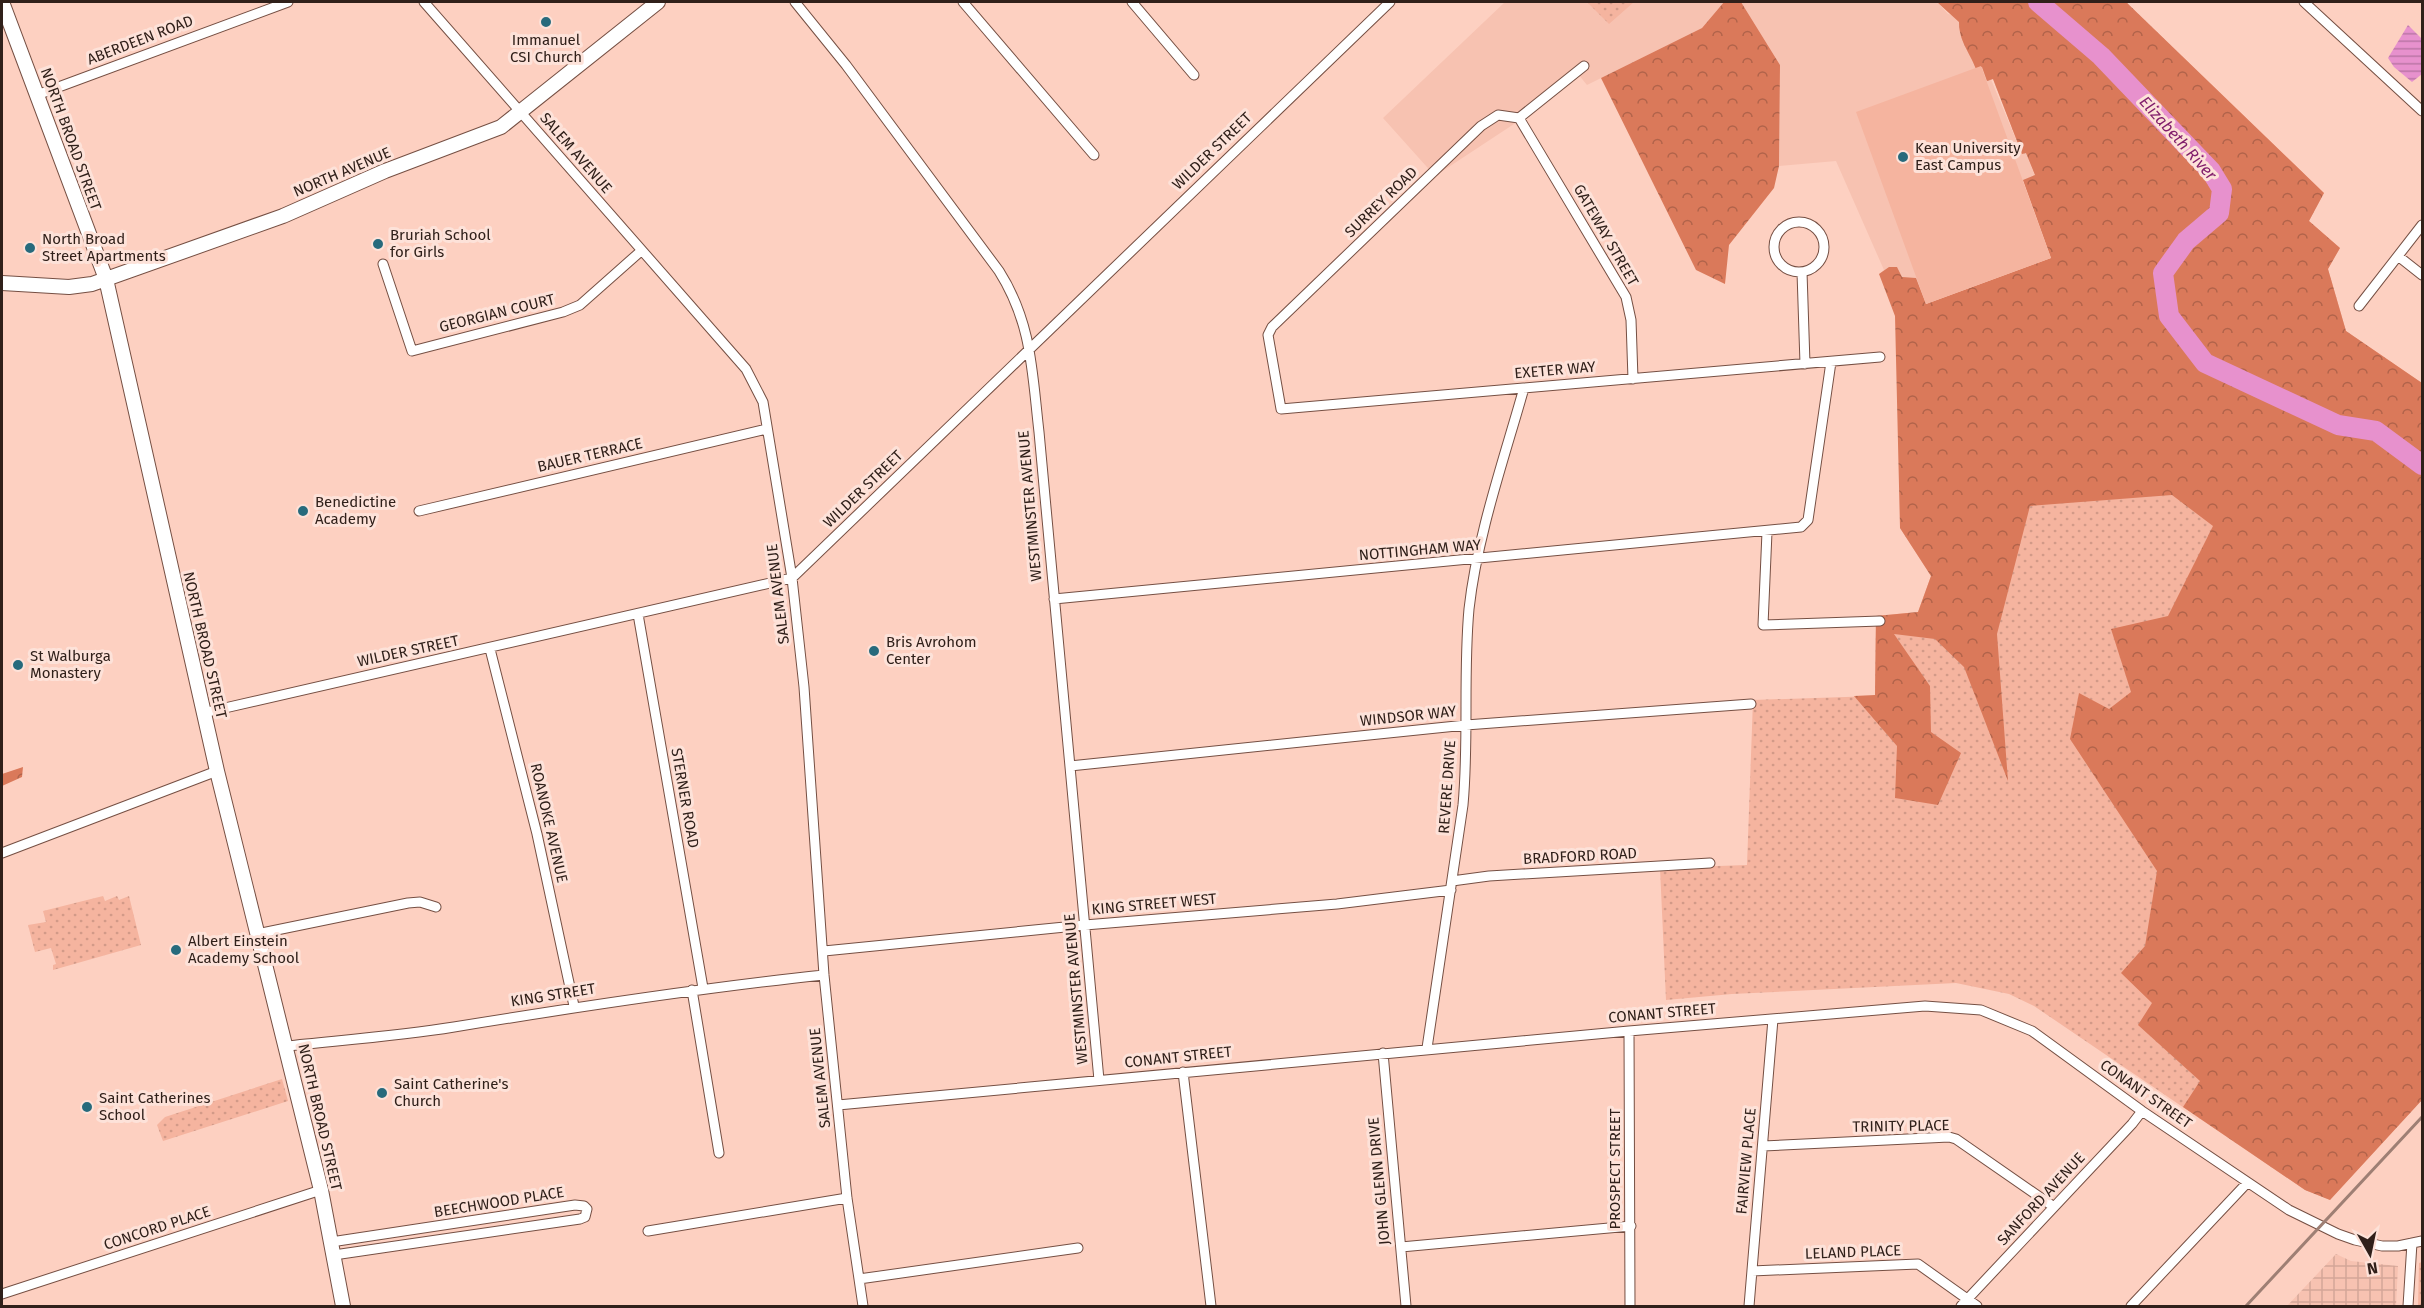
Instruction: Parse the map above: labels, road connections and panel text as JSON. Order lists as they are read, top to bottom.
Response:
{
  "streets": {
    "main road": ["NORTH BROAD STREET", "NORTH AVENUE"],
    "street": [
      "ABERDEEN ROAD",
      "WILDER STREET",
      "SALEM AVENUE",
      "SURREY ROAD",
      "GATEWAY STREET",
      "GEORGIAN COURT",
      "EXETER WAY",
      "BAUER TERRACE",
      "WESTMINSTER AVENUE",
      "NOTTINGHAM WAY",
      "WINDSOR WAY",
      "REVERE DRIVE",
      "STERNER ROAD",
      "ROANOKE AVENUE",
      "BRADFORD ROAD",
      "KING STREET WEST",
      "KING STREET",
      "CONANT STREET",
      "TRINITY PLACE",
      "FAIRVIEW PLACE",
      "PROSPECT STREET",
      "JOHN GLENN DRIVE",
      "SANFORD AVENUE",
      "BEECHWOOD PLACE",
      "CONCORD PLACE",
      "LELAND PLACE"
    ]
  },
  "crossings": [
    ["ABERDEEN ROAD", "NORTH BROAD STREET"],
    ["NORTH BROAD STREET", "WILDER STREET"],
    ["NORTH BROAD STREET", "NORTH AVENUE"],
    ["NORTH BROAD STREET", "KING STREET"],
    ["NORTH BROAD STREET", "BEECHWOOD PLACE"],
    ["NORTH BROAD STREET", "CONCORD PLACE"],
    ["WILDER STREET", "SALEM AVENUE"],
    ["WILDER STREET", "WESTMINSTER AVENUE"],
    ["WILDER STREET", "STERNER ROAD"],
    ["WILDER STREET", "ROANOKE AVENUE"],
    ["SALEM AVENUE", "NORTH AVENUE"],
    ["SALEM AVENUE", "GEORGIAN COURT"],
    ["SALEM AVENUE", "BAUER TERRACE"],
    ["SALEM AVENUE", "KING STREET WEST"],
    ["SALEM AVENUE", "KING STREET"],
    ["SALEM AVENUE", "CONANT STREET"],
    ["SURREY ROAD", "GATEWAY STREET"],
    ["SURREY ROAD", "EXETER WAY"],
    ["GATEWAY STREET", "EXETER WAY"],
    ["EXETER WAY", "NOTTINGHAM WAY"],
    ["EXETER WAY", "REVERE DRIVE"],
    ["WESTMINSTER AVENUE", "NOTTINGHAM WAY"],
    ["WESTMINSTER AVENUE", "WINDSOR WAY"],
    ["WESTMINSTER AVENUE", "KING STREET WEST"],
    ["WESTMINSTER AVENUE", "CONANT STREET"],
    ["NOTTINGHAM WAY", "REVERE DRIVE"],
    ["WINDSOR WAY", "REVERE DRIVE"],
    ["REVERE DRIVE", "BRADFORD ROAD"],
    ["REVERE DRIVE", "KING STREET WEST"],
    ["REVERE DRIVE", "CONANT STREET"],
    ["STERNER ROAD", "KING STREET"],
    ["ROANOKE AVENUE", "KING STREET"],
    ["BRADFORD ROAD", "KING STREET WEST"],
    ["CONANT STREET", "FAIRVIEW PLACE"],
    ["CONANT STREET", "PROSPECT STREET"],
    ["CONANT STREET", "JOHN GLENN DRIVE"],
    ["CONANT STREET", "SANFORD AVENUE"],
    ["TRINITY PLACE", "FAIRVIEW PLACE"],
    ["TRINITY PLACE", "SANFORD AVENUE"],
    ["FAIRVIEW PLACE", "LELAND PLACE"],
    ["SANFORD AVENUE", "LELAND PLACE"]
  ],
  "water": ["Elizabeth River"],
  "places": [
    "Immanuel CSI Church",
    "Kean University East Campus",
    "Bruriah School for Girls",
    "North Broad Street Apartments",
    "Benedictine Academy",
    "Bris Avrohom Center",
    "St Walburga Monastery",
    "Albert Einstein Academy School",
    "Saint Catherine's Church",
    "Saint Catherines School"
  ],
  "north": "bottom"
}
